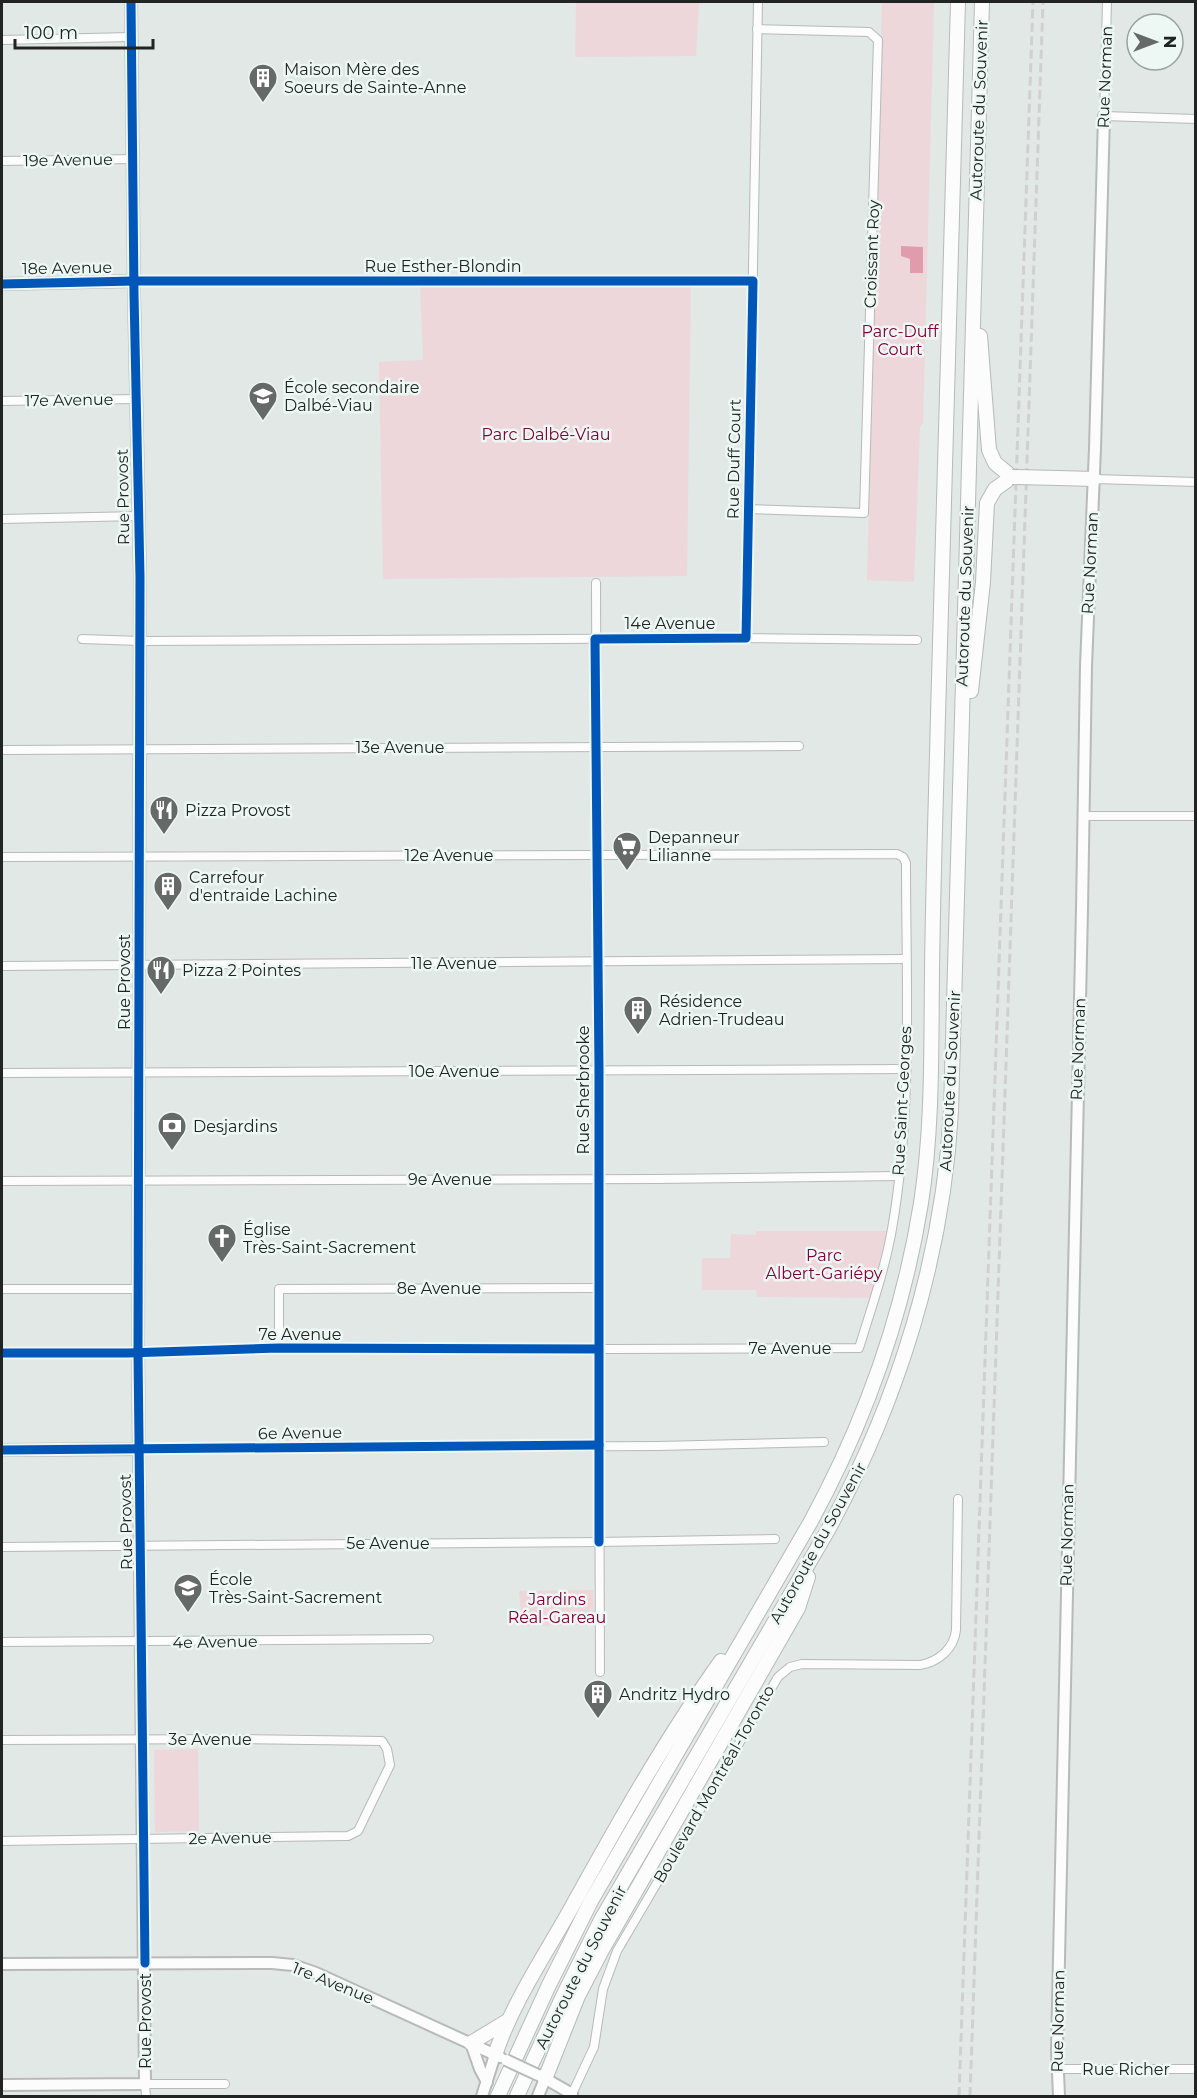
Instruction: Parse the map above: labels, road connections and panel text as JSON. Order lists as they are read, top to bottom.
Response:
{
  "streets": {
    "highway": ["Autoroute du Souvenir"],
    "street": [
      "Rue Norman",
      "19e Avenue",
      "Croissant Roy",
      "Rue Esther-Blondin",
      "18e Avenue",
      "17e Avenue",
      "Rue Duff Court",
      "Rue Provost",
      "14e Avenue",
      "13e Avenue",
      "12e Avenue",
      "11e Avenue",
      "10e Avenue",
      "Rue Sherbrooke",
      "Rue Saint-Georges",
      "9e Avenue",
      "8e Avenue",
      "7e Avenue",
      "6e Avenue",
      "5e Avenue",
      "4e Avenue",
      "3e Avenue",
      "Boulevard Montréal-Toronto",
      "2e Avenue",
      "1re Avenue",
      "Rue Richer"
    ]
  },
  "crossings": [
    ["Rue Norman", "Rue Richer"],
    ["19e Avenue", "Rue Provost"],
    ["Croissant Roy", "Rue Duff Court"],
    ["Rue Esther-Blondin", "18e Avenue"],
    ["Rue Esther-Blondin", "Rue Duff Court"],
    ["Rue Esther-Blondin", "Rue Provost"],
    ["18e Avenue", "Rue Provost"],
    ["17e Avenue", "Rue Provost"],
    ["Rue Duff Court", "14e Avenue"],
    ["Rue Provost", "14e Avenue"],
    ["Rue Provost", "13e Avenue"],
    ["Rue Provost", "12e Avenue"],
    ["Rue Provost", "11e Avenue"],
    ["Rue Provost", "10e Avenue"],
    ["Rue Provost", "9e Avenue"],
    ["Rue Provost", "7e Avenue"],
    ["Rue Provost", "6e Avenue"],
    ["Rue Provost", "5e Avenue"],
    ["Rue Provost", "4e Avenue"],
    ["Rue Provost", "3e Avenue"],
    ["Rue Provost", "2e Avenue"],
    ["Rue Provost", "1re Avenue"],
    ["14e Avenue", "Rue Sherbrooke"],
    ["13e Avenue", "Rue Sherbrooke"],
    ["12e Avenue", "Rue Sherbrooke"],
    ["12e Avenue", "Rue Saint-Georges"],
    ["11e Avenue", "Rue Sherbrooke"],
    ["11e Avenue", "Rue Saint-Georges"],
    ["10e Avenue", "Rue Sherbrooke"],
    ["10e Avenue", "Rue Saint-Georges"],
    ["Rue Sherbrooke", "9e Avenue"],
    ["Rue Sherbrooke", "8e Avenue"],
    ["Rue Sherbrooke", "7e Avenue"],
    ["Rue Sherbrooke", "6e Avenue"],
    ["Rue Sherbrooke", "5e Avenue"],
    ["Rue Saint-Georges", "9e Avenue"],
    ["Rue Saint-Georges", "7e Avenue"],
    ["8e Avenue", "7e Avenue"],
    ["3e Avenue", "2e Avenue"],
    ["Boulevard Montréal-Toronto", "1re Avenue"]
  ],
  "parks": [
    "Parc-Duff Court",
    "Parc Dalbé-Viau",
    "Parc Albert-Gariépy",
    "Jardins Réal-Gareau"
  ],
  "places": {
    "building": [
      "Maison Mère des Soeurs de Sainte-Anne",
      "Carrefour d'entraide Lachine",
      "Résidence Adrien-Trudeau",
      "Andritz Hydro"
    ],
    "school or university": ["École secondaire Dalbé-Viau", "École Très-Saint-Sacrement"],
    "restaurant": ["Pizza Provost", "Pizza 2 Pointes"],
    "supermarket": ["Depanneur Lilianne"],
    "bank": ["Desjardins"],
    "church": ["Église Très-Saint-Sacrement"]
  },
  "scale_bar": "100 m",
  "north": "right"
}
